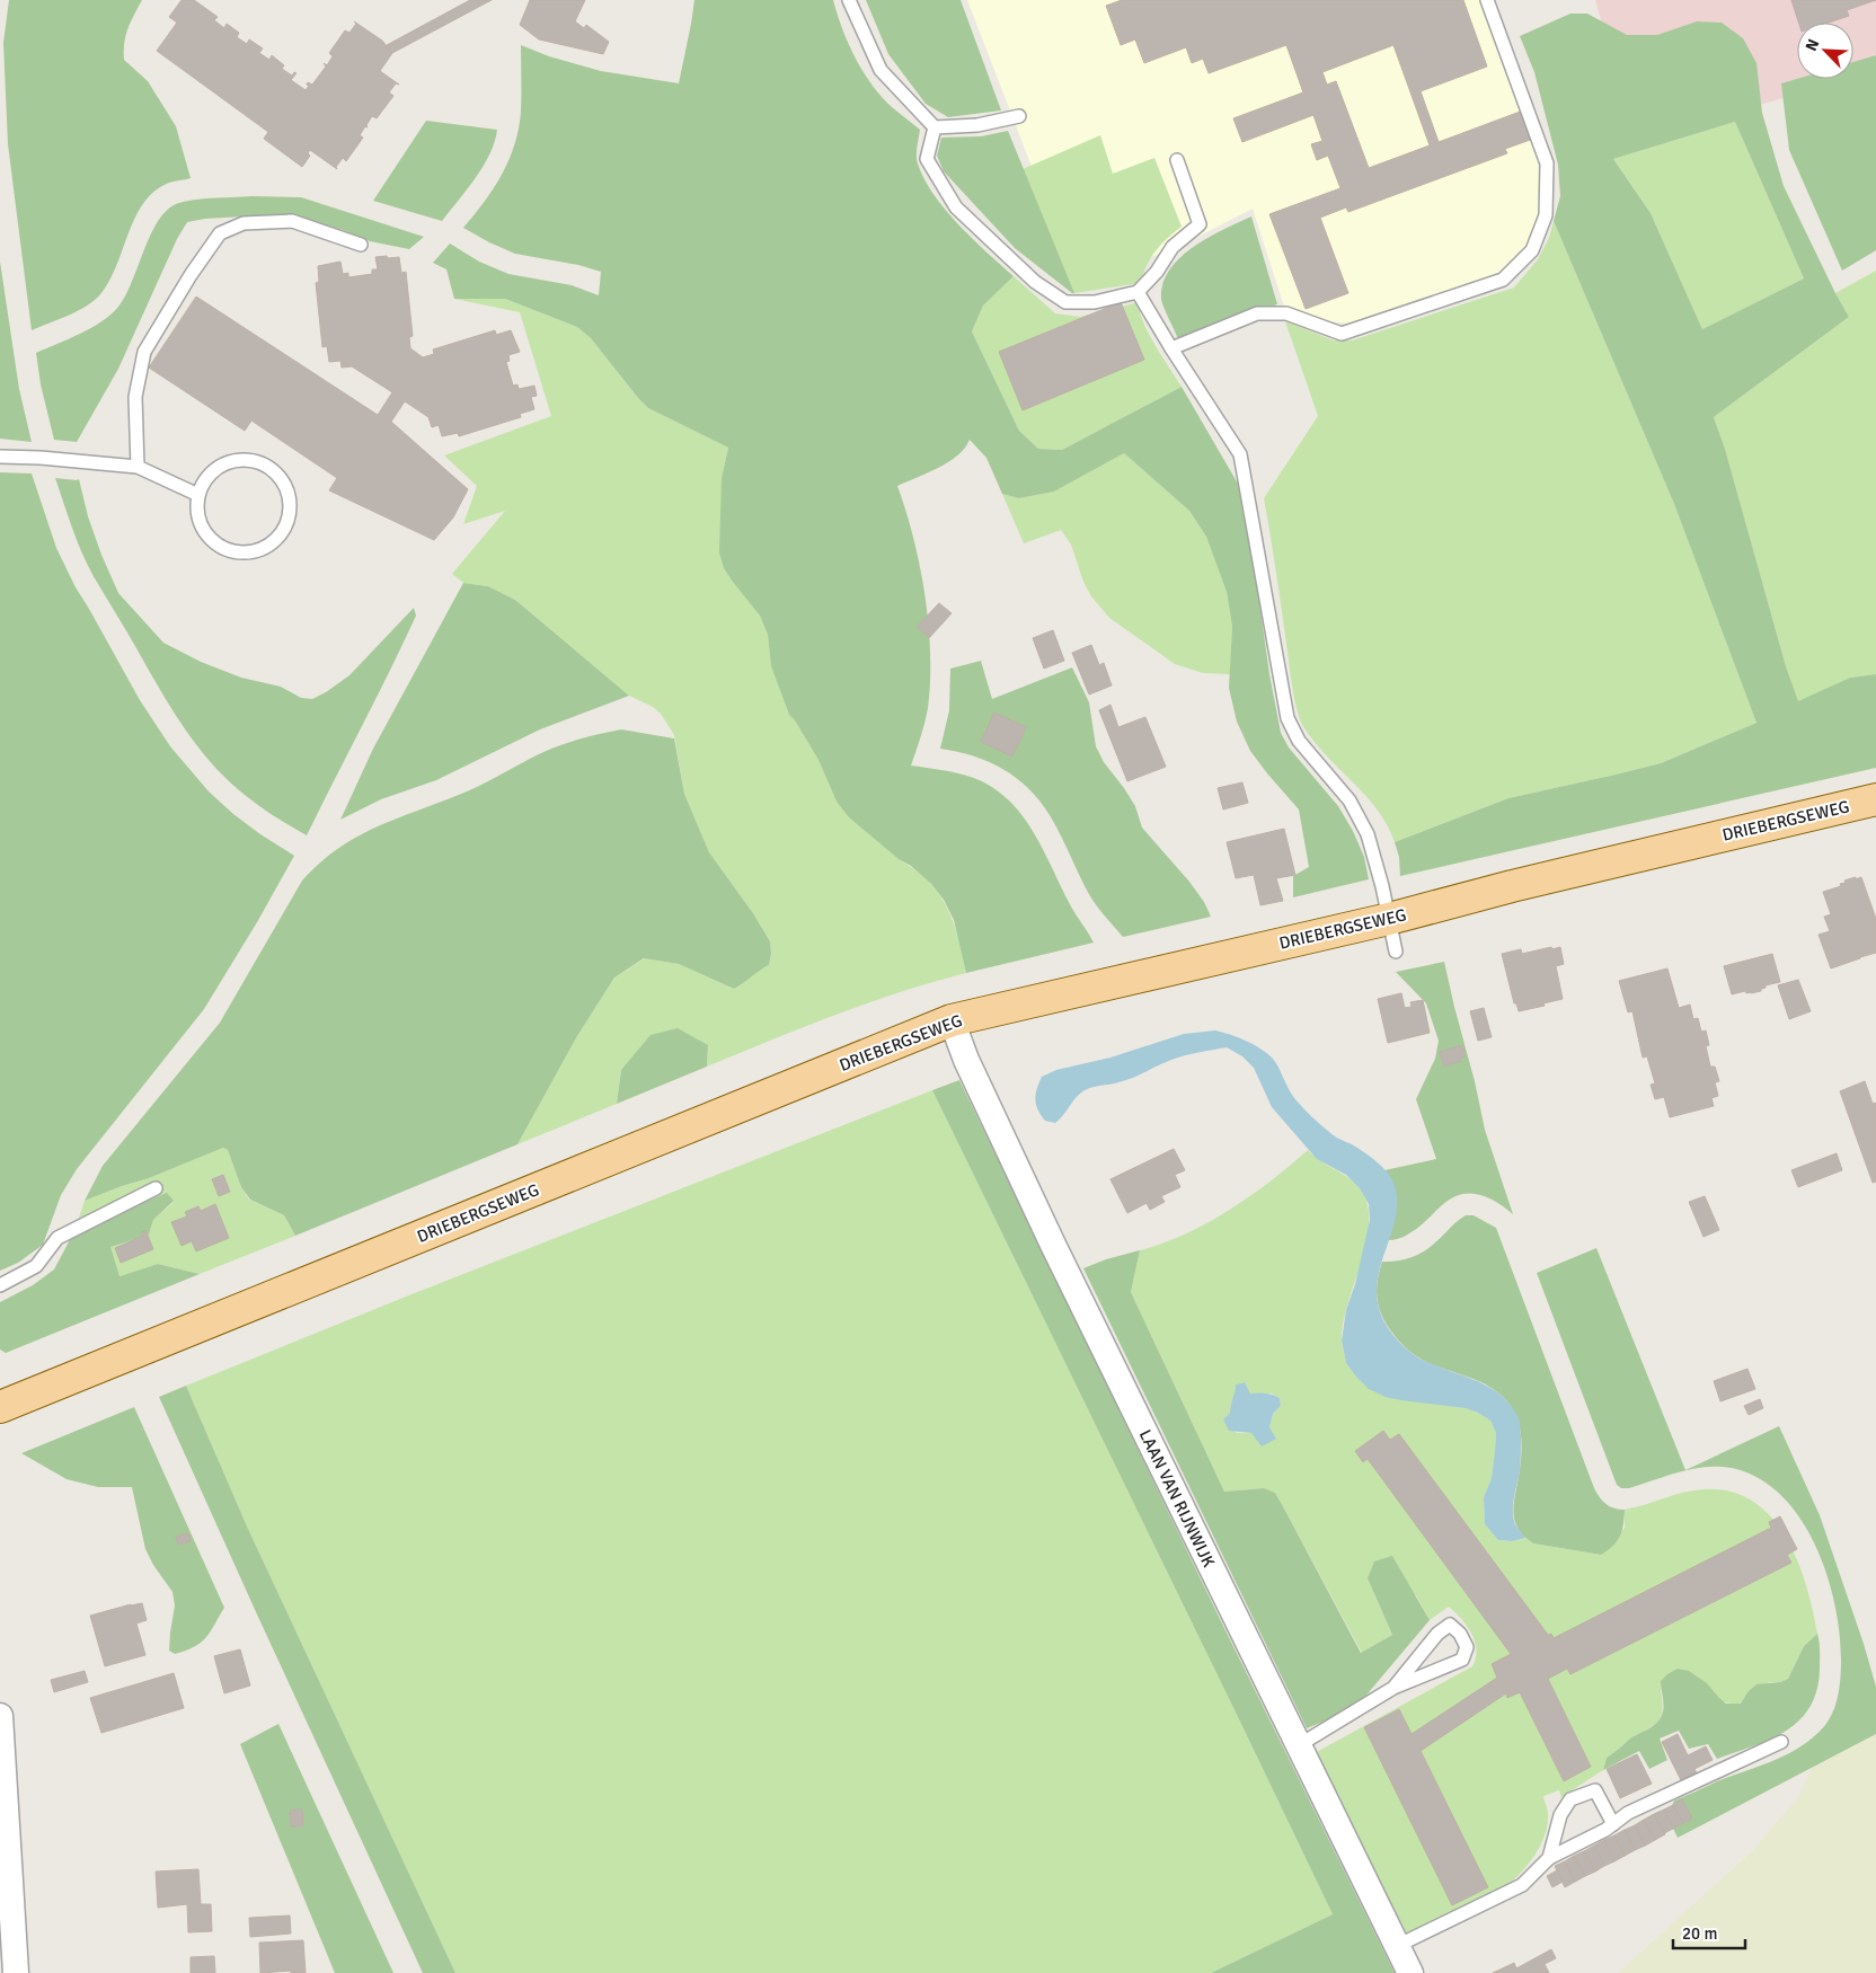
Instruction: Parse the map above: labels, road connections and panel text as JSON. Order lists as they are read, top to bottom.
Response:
{
  "streets": {
    "main road": ["DRIEBERGSEWEG"],
    "street": ["LAAN VAN RIJNWIJK"]
  },
  "crossings": [
    ["DRIEBERGSEWEG", "LAAN VAN RIJNWIJK"]
  ],
  "scale_bar": "20 m",
  "north": "top left"
}
